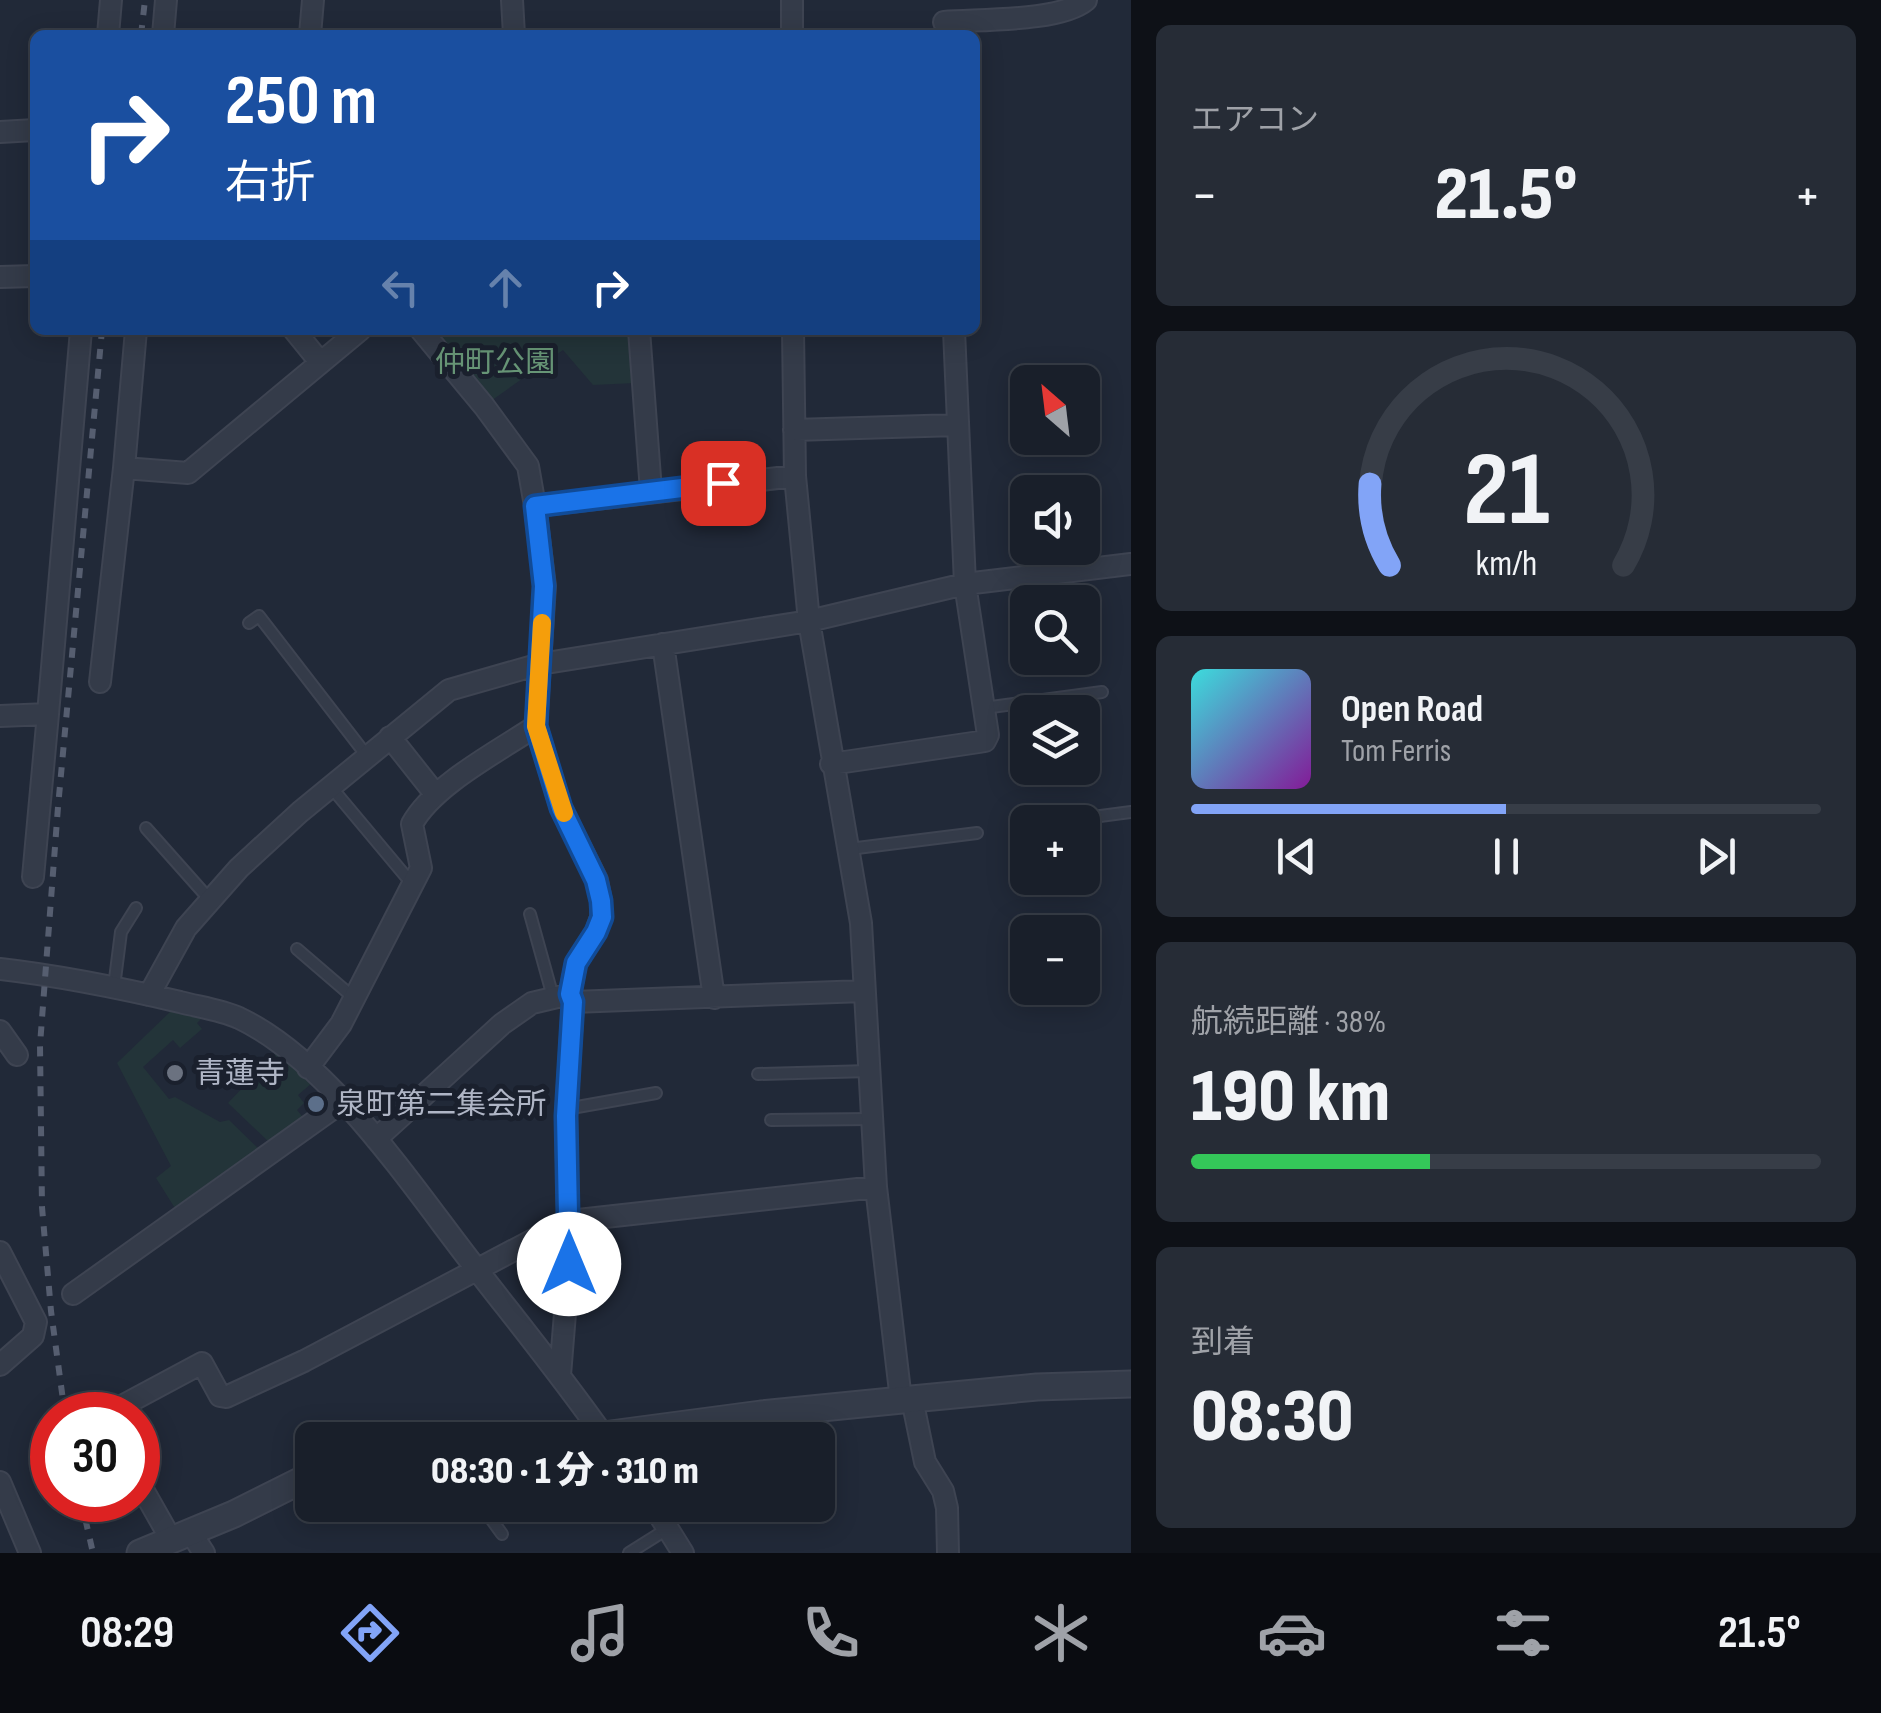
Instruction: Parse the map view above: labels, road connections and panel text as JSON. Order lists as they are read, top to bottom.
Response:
{
  "parks": ["仲町公園"],
  "places": ["青蓮寺", "泉町第二集会所"],
  "north": "top left",
  "page": {
    "tile": [
      "エアコン",
      ["航続距離 · 38%", "190 km"],
      ["到着", "08:30"]
    ],
    "turn": ["250 m", "右折"],
    "heat": ["−", "21.5°", "+"],
    "map_buttons": ["+", "−"],
    "song": ["Open Road", "Tom Ferris"],
    "limit": "30",
    "trip": "08:30 · 1 分 · 310 m",
    "tabs": ["08:29", "21.5°"],
    "gauge": ["21", "km/h"]
  }
}
